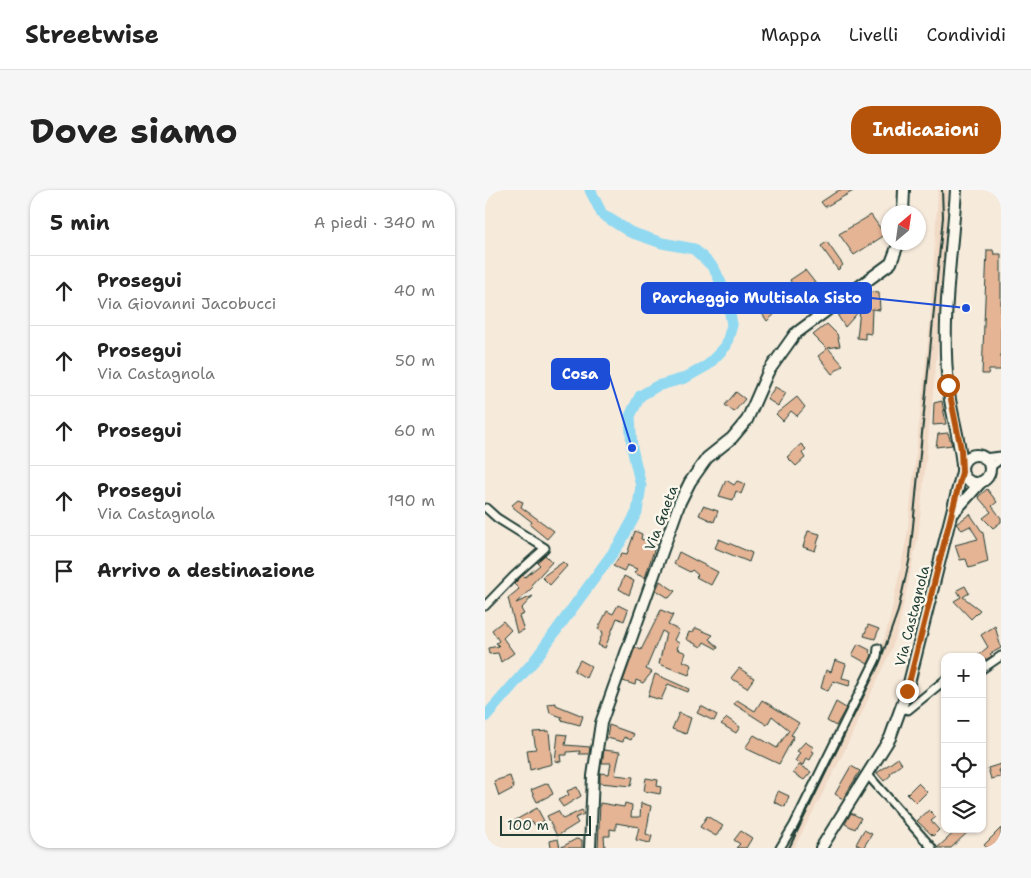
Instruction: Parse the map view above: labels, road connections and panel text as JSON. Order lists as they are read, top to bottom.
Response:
{
  "streets": {
    "main road": ["Via Gaeta", "Via Castagnola"]
  },
  "places": ["Parcheggio Multisala Sisto", "Cosa"],
  "scale_bar": "100 m",
  "north": "top right",
  "page": {
    "header": "Streetwise",
    "nav": ["Mappa", "Livelli", "Condividi"],
    "buttons": "Indicazioni",
    "title": "Dove siamo",
    "heading": ["5 min", "A piedi · 340 m"],
    "list": [
      ["Prosegui", "Via Giovanni Jacobucci", "40 m"],
      ["Prosegui", "Via Castagnola", "50 m"],
      ["Prosegui", "60 m"],
      ["Prosegui", "Via Castagnola", "190 m"],
      "Arrivo a destinazione"
    ],
    "map_buttons": ["+", "−"],
    "scale": "100 m"
  }
}
